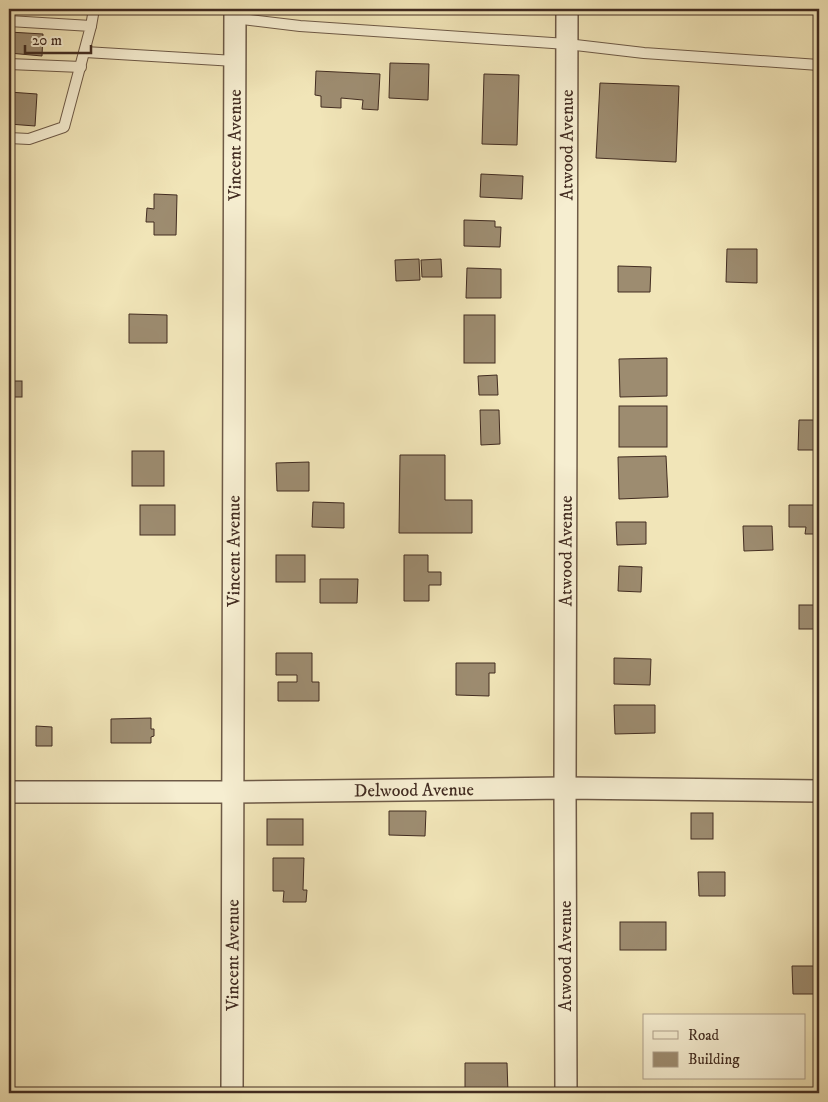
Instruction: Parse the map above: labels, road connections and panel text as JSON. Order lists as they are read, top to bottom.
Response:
{
  "streets": {
    "street": ["Vincent Avenue", "Atwood Avenue", "Delwood Avenue"]
  },
  "crossings": [
    ["Vincent Avenue", "Delwood Avenue"],
    ["Atwood Avenue", "Delwood Avenue"]
  ],
  "legend": ["Road", "Building"],
  "scale_bar": "20 m"
}
